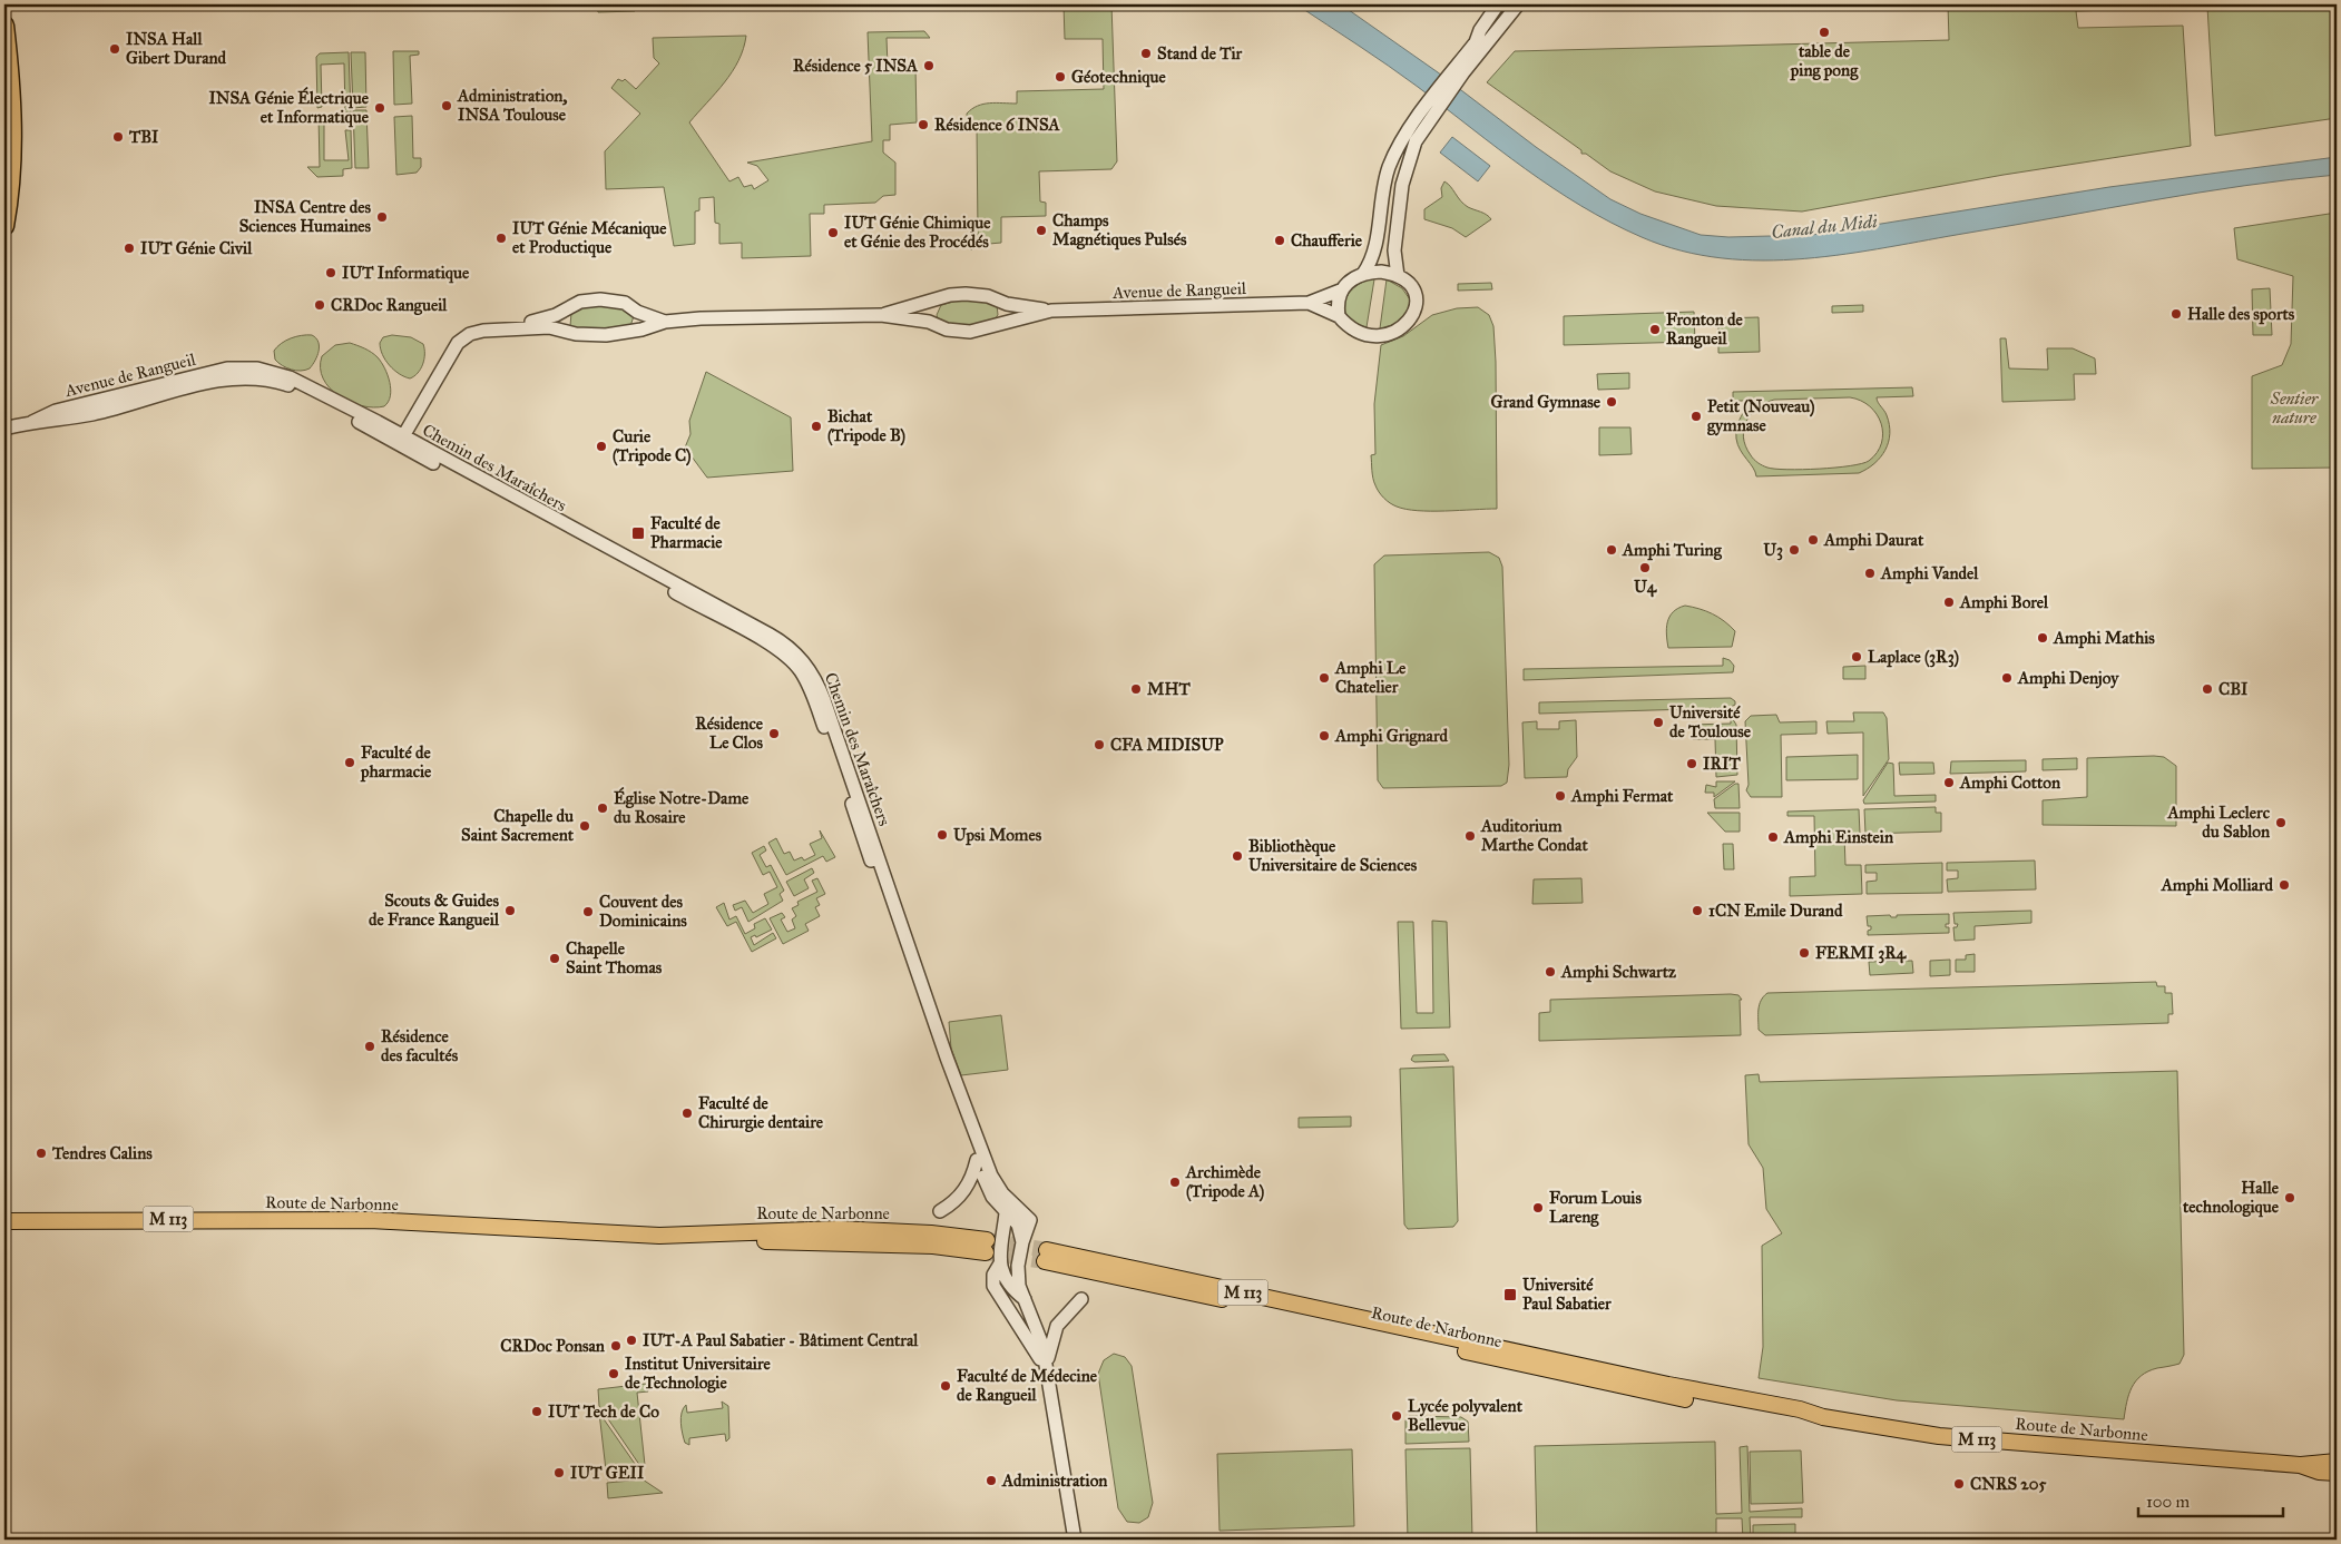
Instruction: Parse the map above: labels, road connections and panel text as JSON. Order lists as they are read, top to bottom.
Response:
{
  "streets": {
    "main road": ["Route de Narbonne", "M 113"],
    "street": ["Avenue de Rangueil", "Chemin des Maraîchers"]
  },
  "crossings": [
    ["Avenue de Rangueil", "Chemin des Maraîchers"]
  ],
  "water": ["Canal du Midi"],
  "parks": ["Sentier nature"],
  "places": {
    "other": [
      "table de ping pong",
      "INSA Hall Gibert Durand",
      "Stand de Tir",
      "Résidence 5 INSA",
      "Géotechnique",
      "Administration, INSA Toulouse",
      "INSA Génie Électrique et Informatique",
      "Résidence 6 INSA",
      "TBI",
      "INSA Centre des Sciences Humaines",
      "Champs Magnétiques Pulsés",
      "IUT Génie Chimique et Génie des Procédés",
      "IUT Génie Mécanique et Productique",
      "Chaufferie",
      "IUT Génie Civil",
      "IUT Informatique",
      "CRDoc Rangueil",
      "Halle des sports",
      "Fronton de Rangueil",
      "Grand Gymnase",
      "Petit (Nouveau) gymnase",
      "Bichat (Tripode B)",
      "Curie (Tripode C)",
      "Amphi Daurat",
      "Amphi Turing",
      "U3",
      "U4",
      "Amphi Vandel",
      "Amphi Borel",
      "Amphi Mathis",
      "Laplace (3R3)",
      "Amphi Le Chatelier",
      "Amphi Denjoy",
      "MHT",
      "CBI",
      "Université de Toulouse",
      "Résidence Le Clos",
      "Amphi Grignard",
      "CFA MIDISUP",
      "Faculté de pharmacie",
      "IRIT",
      "Amphi Cotton",
      "Amphi Fermat",
      "Église Notre-Dame du Rosaire",
      "Amphi Leclerc du Sablon",
      "Chapelle du Saint Sacrement",
      "Upsi Momes",
      "Auditorium Marthe Condat",
      "Amphi Einstein",
      "Bibliothèque Universitaire de Sciences",
      "Amphi Molliard",
      "Scouts & Guides de France Rangueil",
      "1CN Emile Durand",
      "Couvent des Dominicains",
      "FERMI 3R4",
      "Chapelle Saint Thomas",
      "Amphi Schwartz",
      "Résidence des facultés",
      "Faculté de Chirurgie dentaire",
      "Tendres Calins",
      "Archimède (Tripode A)",
      "Halle technologique",
      "Forum Louis Lareng",
      "IUT-A Paul Sabatier - Bâtiment Central",
      "CRDoc Ponsan",
      "Institut Universitaire de Technologie",
      "Faculté de Médecine de Rangueil",
      "IUT Tech de Co",
      "Lycée polyvalent Bellevue",
      "IUT GEII",
      "Administration",
      "CNRS 205"
    ],
    "transit": ["Faculté de Pharmacie", "Université Paul Sabatier"]
  },
  "scale_bar": "100 m"
}
